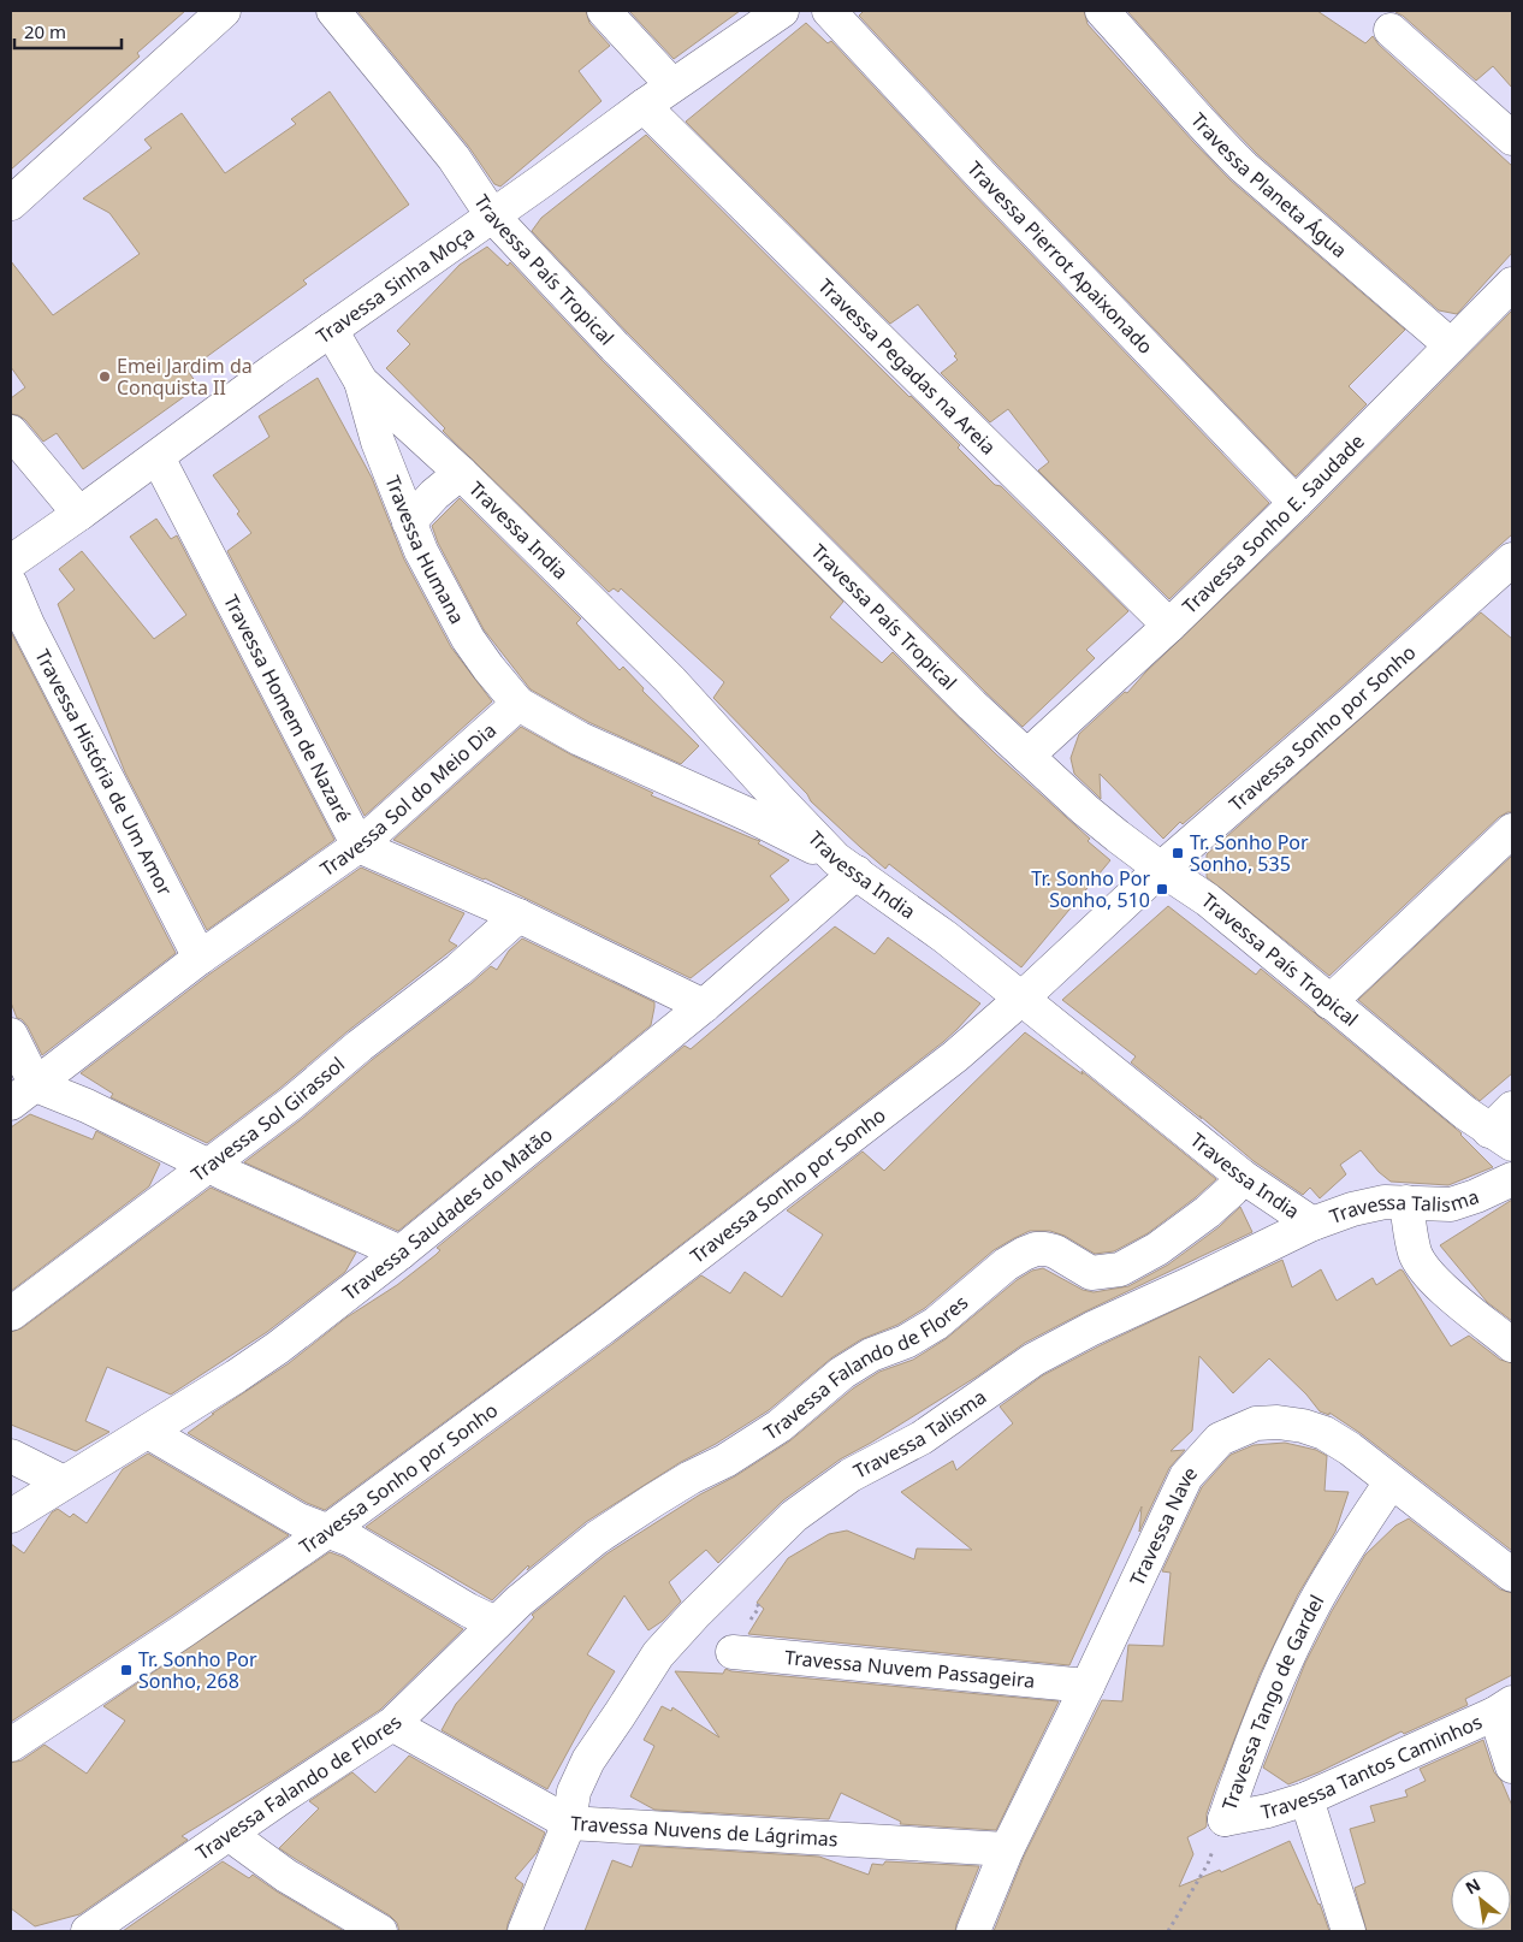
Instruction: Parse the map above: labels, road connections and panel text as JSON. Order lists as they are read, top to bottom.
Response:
{
  "streets": {
    "street": [
      "Travessa Planeta Água",
      "Travessa Pierrot Apaixonado",
      "Travessa País Tropical",
      "Travessa Sinha Moça",
      "Travessa Pegadas na Areia",
      "Travessa Sonho E. Saudade",
      "Travessa India",
      "Travessa Humana",
      "Travessa Homem de Nazaré",
      "Travessa Sonho por Sonho",
      "Travessa História de Um Amor",
      "Travessa Sol do Meio Dia",
      "Travessa Sol Girassol",
      "Travessa Talisma",
      "Travessa Saudades do Matão",
      "Travessa Falando de Flores",
      "Travessa Nave",
      "Travessa Nuvem Passageira",
      "Travessa Tango de Gardel",
      "Travessa Tantos Caminhos",
      "Travessa Nuvens de Lágrimas"
    ]
  },
  "crossings": [
    ["Travessa Planeta Água", "Travessa Sonho E. Saudade"],
    ["Travessa Pierrot Apaixonado", "Travessa Sonho E. Saudade"],
    ["Travessa País Tropical", "Travessa Sinha Moça"],
    ["Travessa País Tropical", "Travessa Sonho E. Saudade"],
    ["Travessa País Tropical", "Travessa Sonho por Sonho"],
    ["Travessa Sinha Moça", "Travessa Pegadas na Areia"],
    ["Travessa Sinha Moça", "Travessa India"],
    ["Travessa Sinha Moça", "Travessa Homem de Nazaré"],
    ["Travessa Pegadas na Areia", "Travessa Sonho E. Saudade"],
    ["Travessa India", "Travessa Humana"],
    ["Travessa India", "Travessa Sonho por Sonho"],
    ["Travessa India", "Travessa Talisma"],
    ["Travessa India", "Travessa Saudades do Matão"],
    ["Travessa India", "Travessa Falando de Flores"],
    ["Travessa Humana", "Travessa Sol do Meio Dia"],
    ["Travessa Homem de Nazaré", "Travessa Sol do Meio Dia"],
    ["Travessa Homem de Nazaré", "Travessa Sol Girassol"],
    ["Travessa Homem de Nazaré", "Travessa Saudades do Matão"],
    ["Travessa História de Um Amor", "Travessa Sol do Meio Dia"],
    ["Travessa Talisma", "Travessa Nuvens de Lágrimas"],
    ["Travessa Falando de Flores", "Travessa Nuvens de Lágrimas"],
    ["Travessa Nave", "Travessa Nuvem Passageira"],
    ["Travessa Nave", "Travessa Tango de Gardel"],
    ["Travessa Nave", "Travessa Nuvens de Lágrimas"],
    ["Travessa Tango de Gardel", "Travessa Tantos Caminhos"]
  ],
  "places": {
    "other": ["Emei Jardim da Conquista II"],
    "transit": ["Tr. Sonho Por Sonho, 535", "Tr. Sonho Por Sonho, 510", "Tr. Sonho Por Sonho, 268"]
  },
  "scale_bar": "20 m",
  "north": "top left"
}
